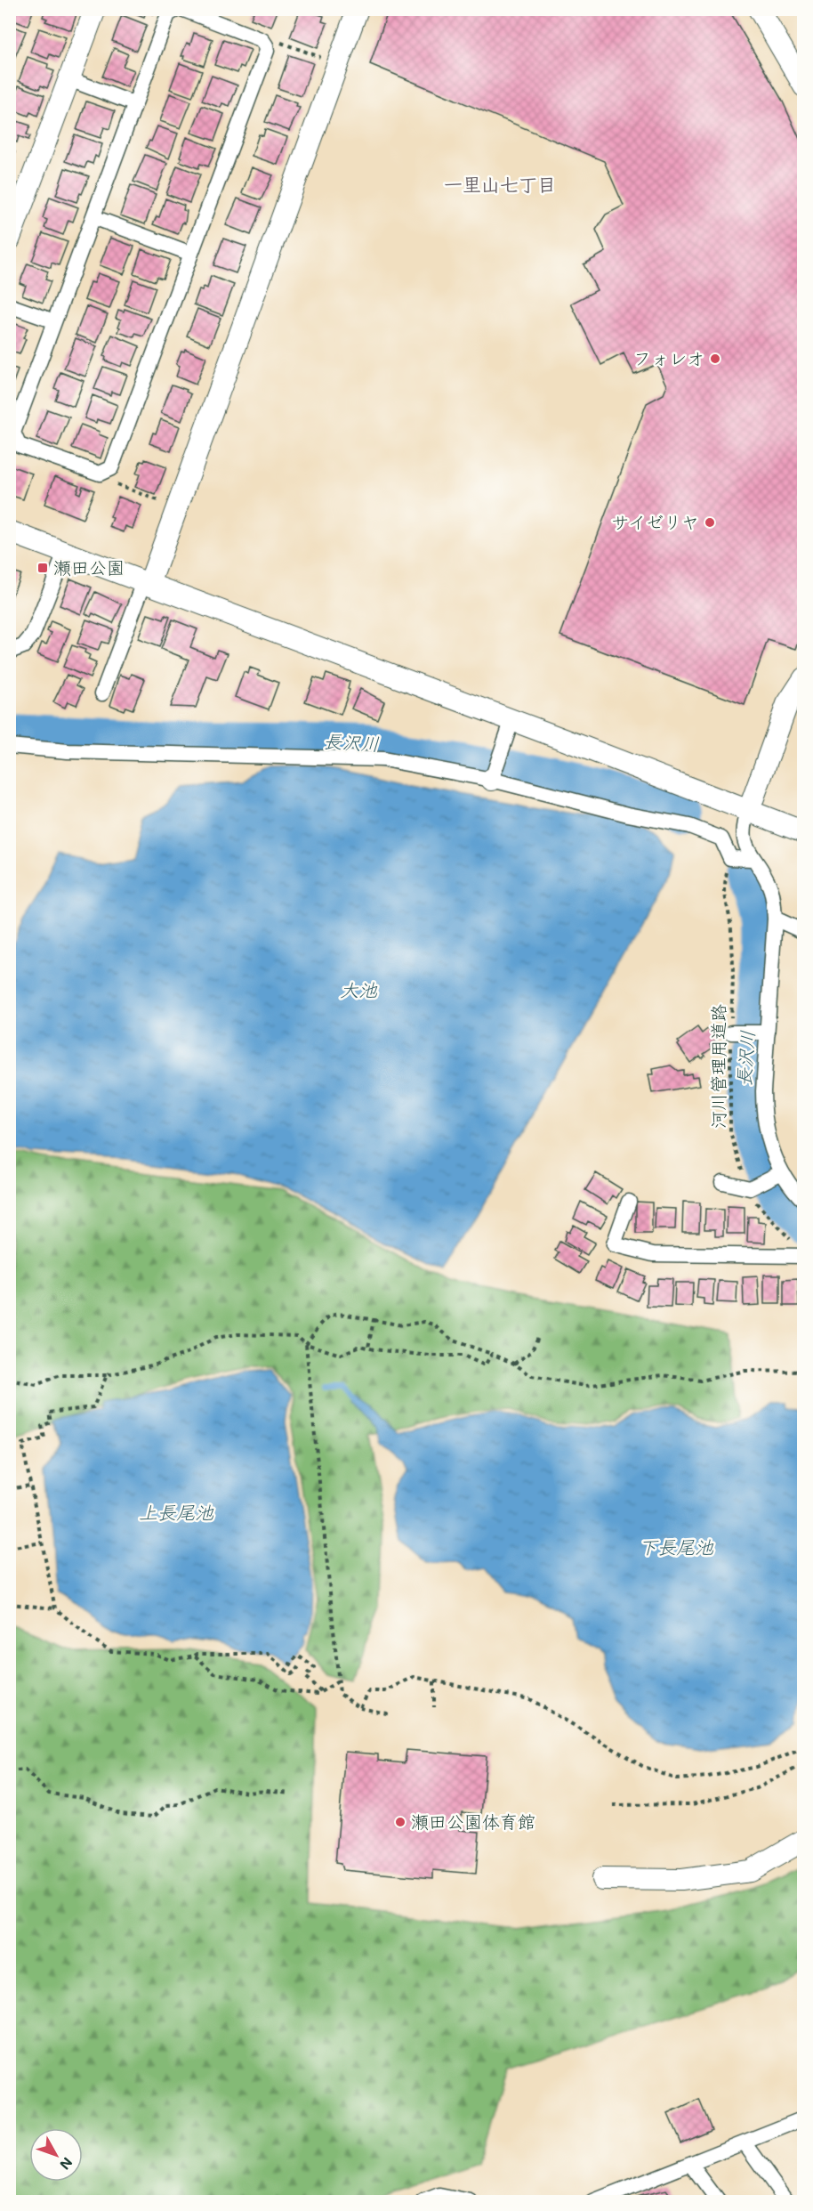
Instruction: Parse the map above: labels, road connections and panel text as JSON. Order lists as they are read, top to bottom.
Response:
{
  "streets": {
    "path": ["河川管理用道路"]
  },
  "districts": ["一里山七丁目"],
  "water": [
    "長沢川",
    "大池",
    "上長尾池",
    "下長尾池"
  ],
  "places": {
    "other": ["フォレオ", "サイゼリヤ", "瀬田公園体育館"],
    "transit": ["瀬田公園"]
  },
  "north": "bottom right"
}
